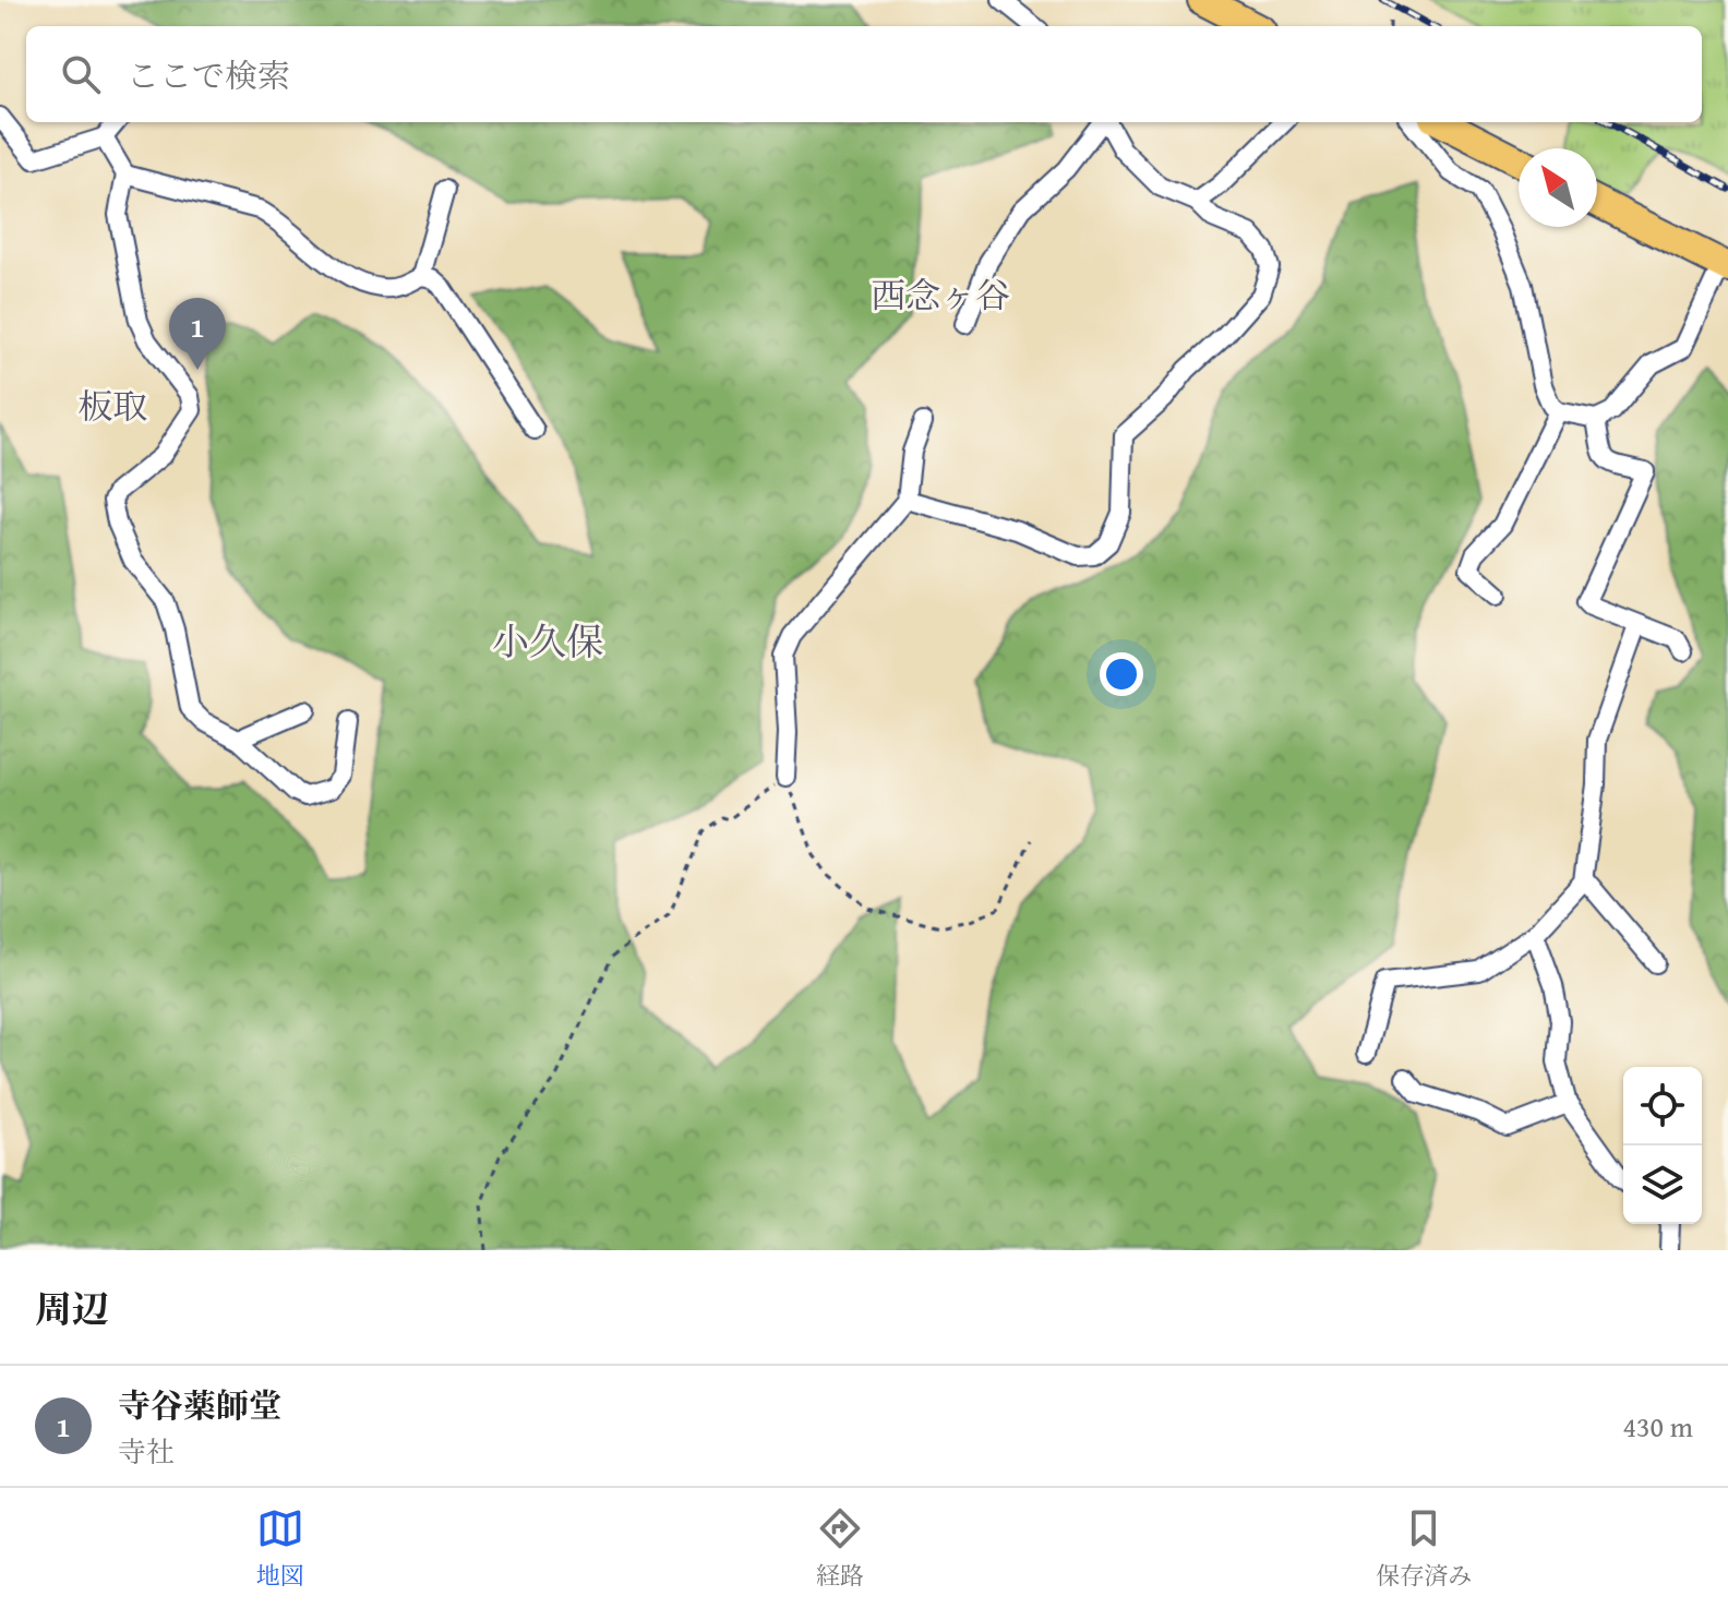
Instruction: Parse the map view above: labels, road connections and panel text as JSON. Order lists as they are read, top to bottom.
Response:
{
  "districts": ["西念ヶ谷", "板取", "小久保"],
  "north": "top left",
  "page": {
    "search": "ここで検索",
    "pins": "1",
    "heading": "周辺",
    "list": [
      {
        "mark": "1",
        "name": "寺谷薬師堂",
        "note": "寺社",
        "value": "430 m"
      }
    ],
    "nav": ["地図", "経路", "保存済み"]
  }
}
